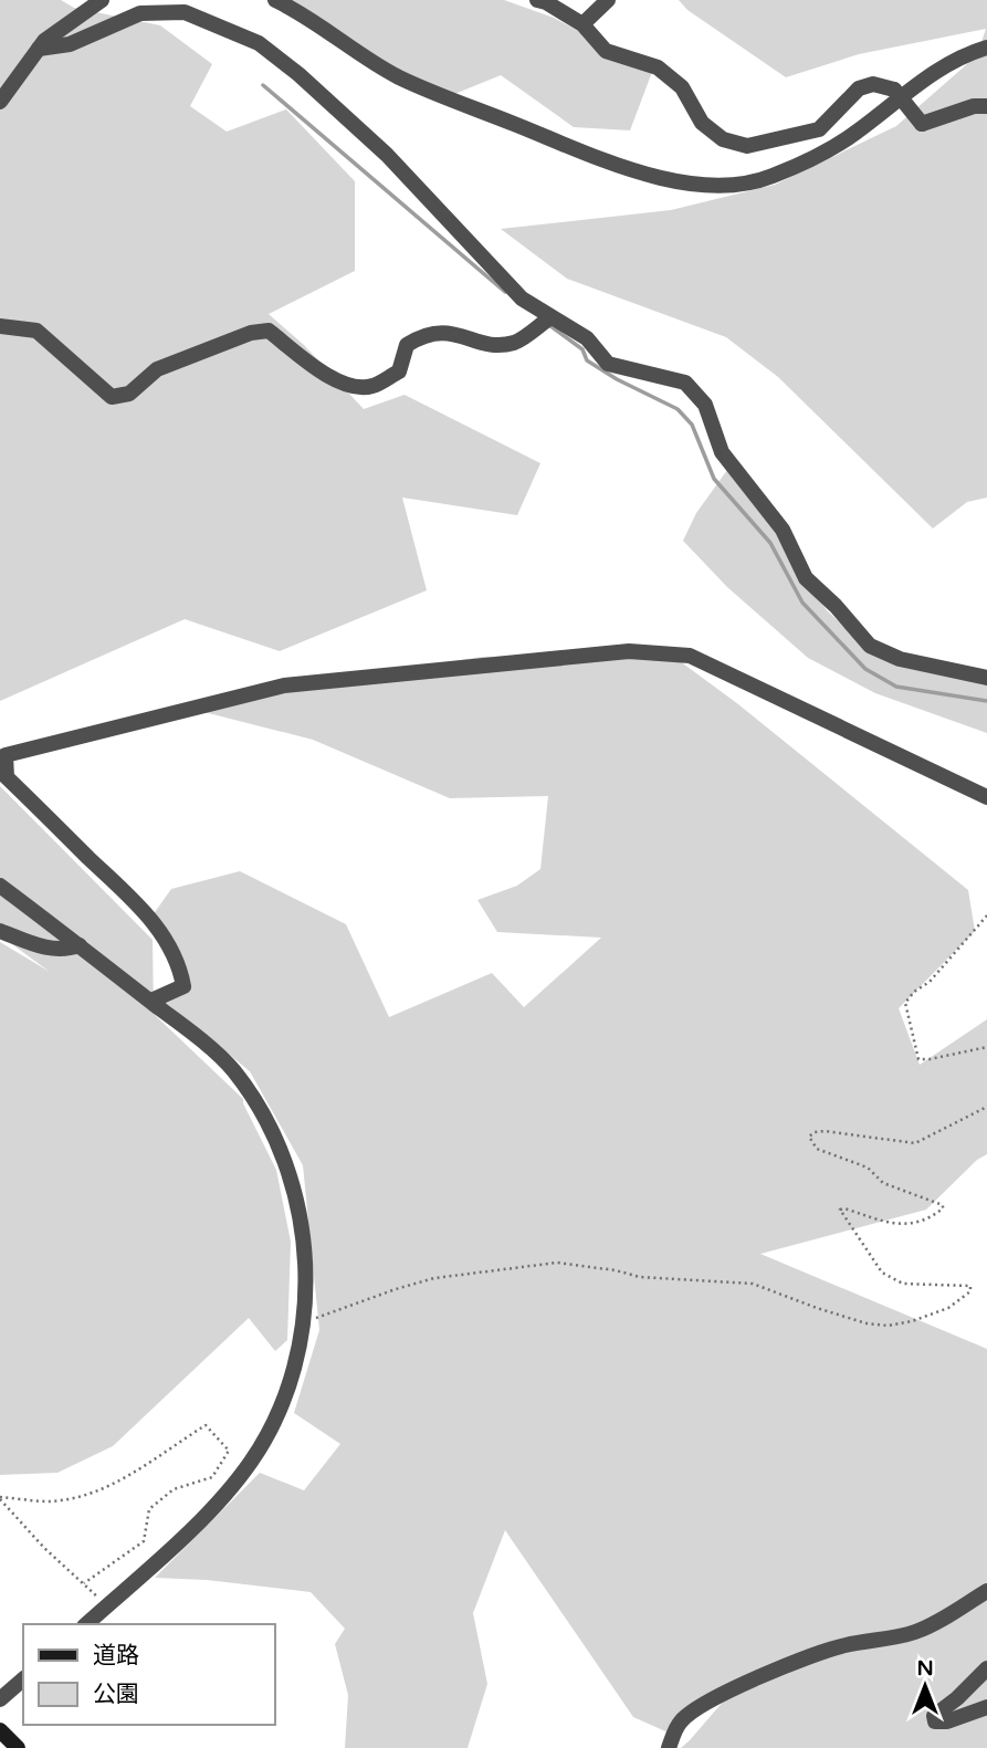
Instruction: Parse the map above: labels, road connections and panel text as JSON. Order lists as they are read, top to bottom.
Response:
{
  "legend": ["道路", "公園"],
  "north": "top"
}
